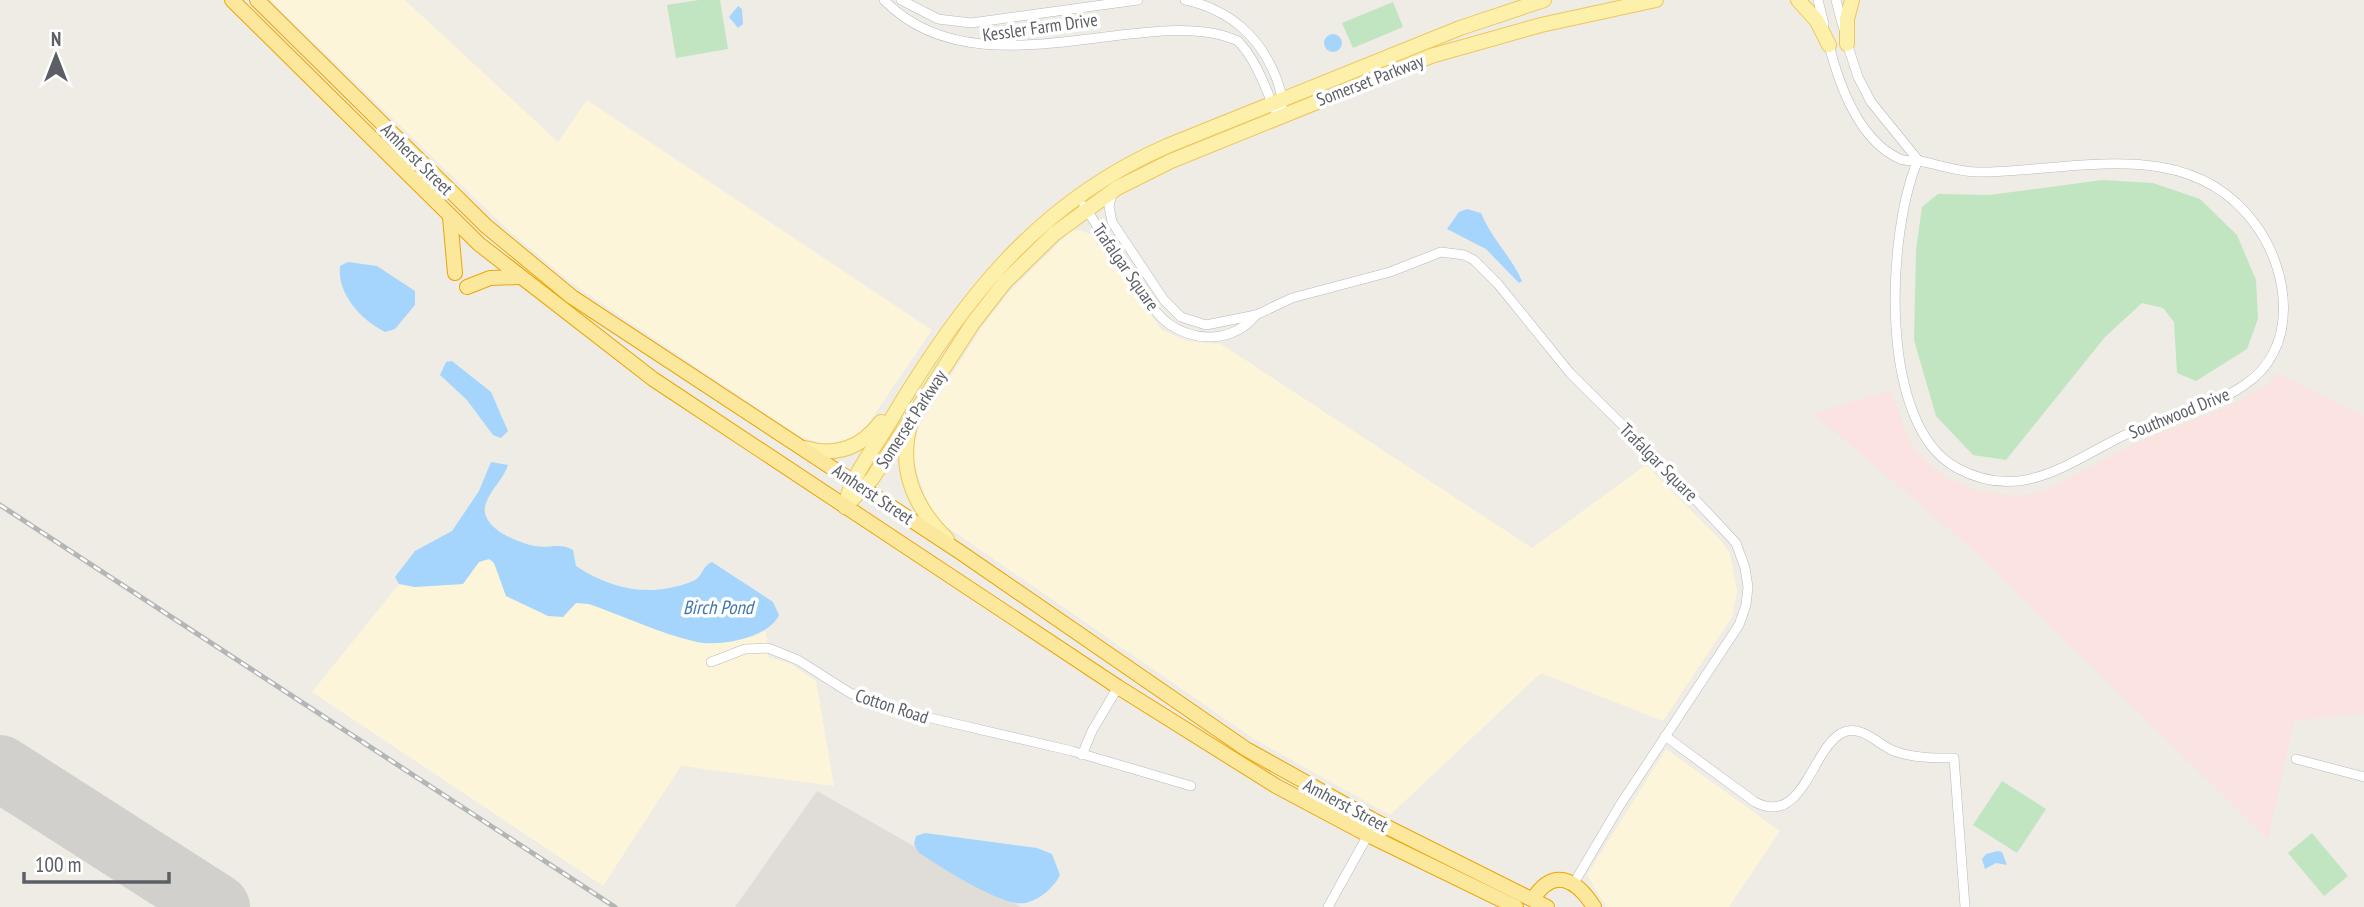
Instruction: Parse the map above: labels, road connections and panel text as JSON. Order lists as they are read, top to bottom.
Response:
{
  "streets": {
    "highway": ["Amherst Street"],
    "main road": ["Somerset Parkway"],
    "street": [
      "Kessler Farm Drive",
      "Trafalgar Square",
      "Southwood Drive",
      "Cotton Road"
    ]
  },
  "crossings": [
    ["Somerset Parkway", "Amherst Street"],
    ["Somerset Parkway", "Trafalgar Square"]
  ],
  "water": ["Birch Pond"],
  "scale_bar": "100 m",
  "north": "top"
}
